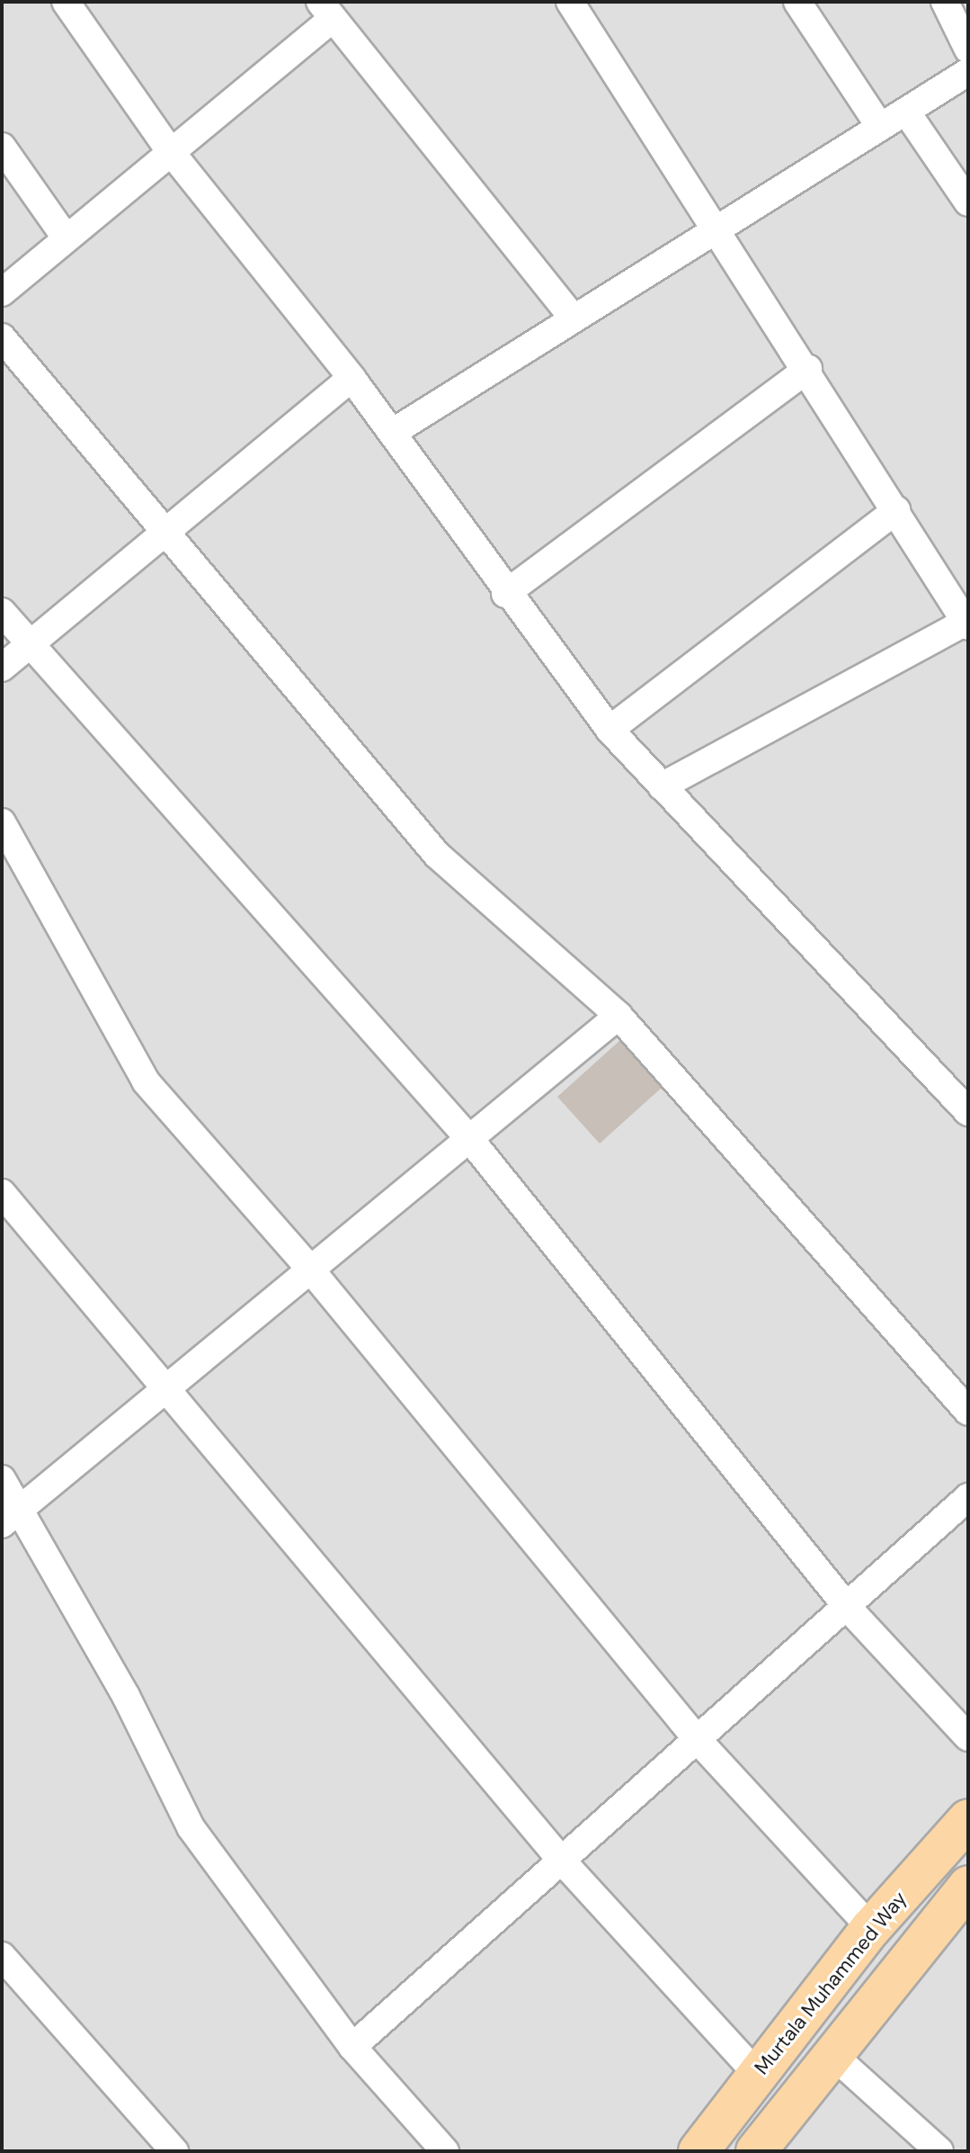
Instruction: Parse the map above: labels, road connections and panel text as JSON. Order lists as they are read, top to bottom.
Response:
{
  "streets": {
    "main road": ["Murtala Muhammed Way"]
  }
}
